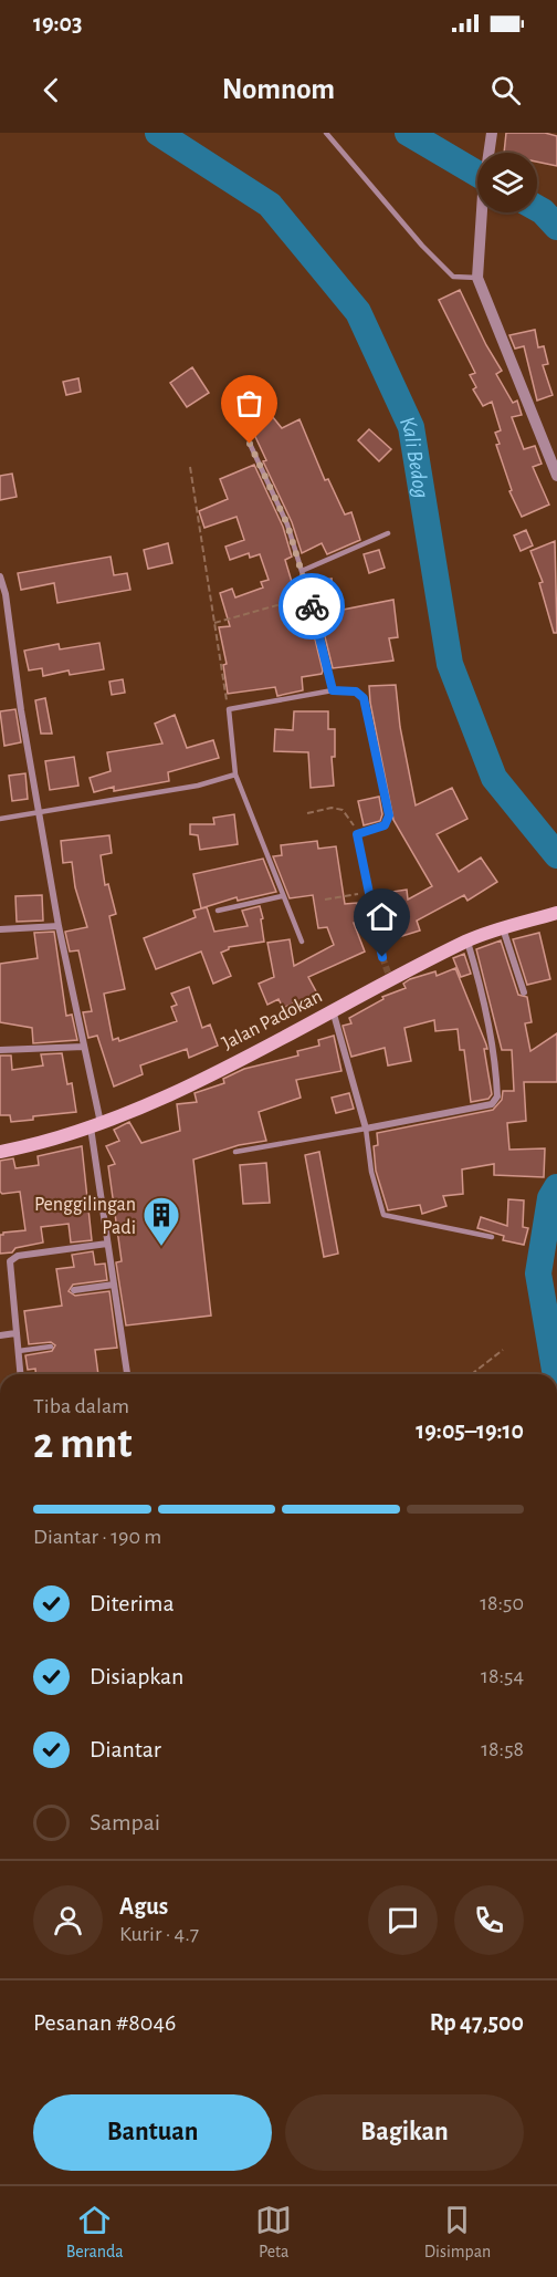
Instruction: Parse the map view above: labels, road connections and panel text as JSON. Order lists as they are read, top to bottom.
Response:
{
  "streets": {
    "main road": ["Jalan Padokan"]
  },
  "water": ["Kali Bedog"],
  "places": {
    "building": ["Penggilingan Padi"]
  },
  "page": {
    "status": "19:03",
    "header": "Nomnom",
    "heading": ["2 mnt", "Tiba dalam", "19:05–19:10"],
    "panel": [
      "Agus",
      "Kurir · 4.7",
      "Pesanan #8046",
      "Rp 47,500"
    ],
    "bar": "Diantar · 190 m",
    "list": [
      ["Diterima", "18:50"],
      ["Disiapkan", "18:54"],
      ["Diantar", "18:58"],
      "Sampai"
    ],
    "buttons": ["Bantuan", "Bagikan"],
    "tabs": ["Beranda", "Peta", "Disimpan"]
  }
}
